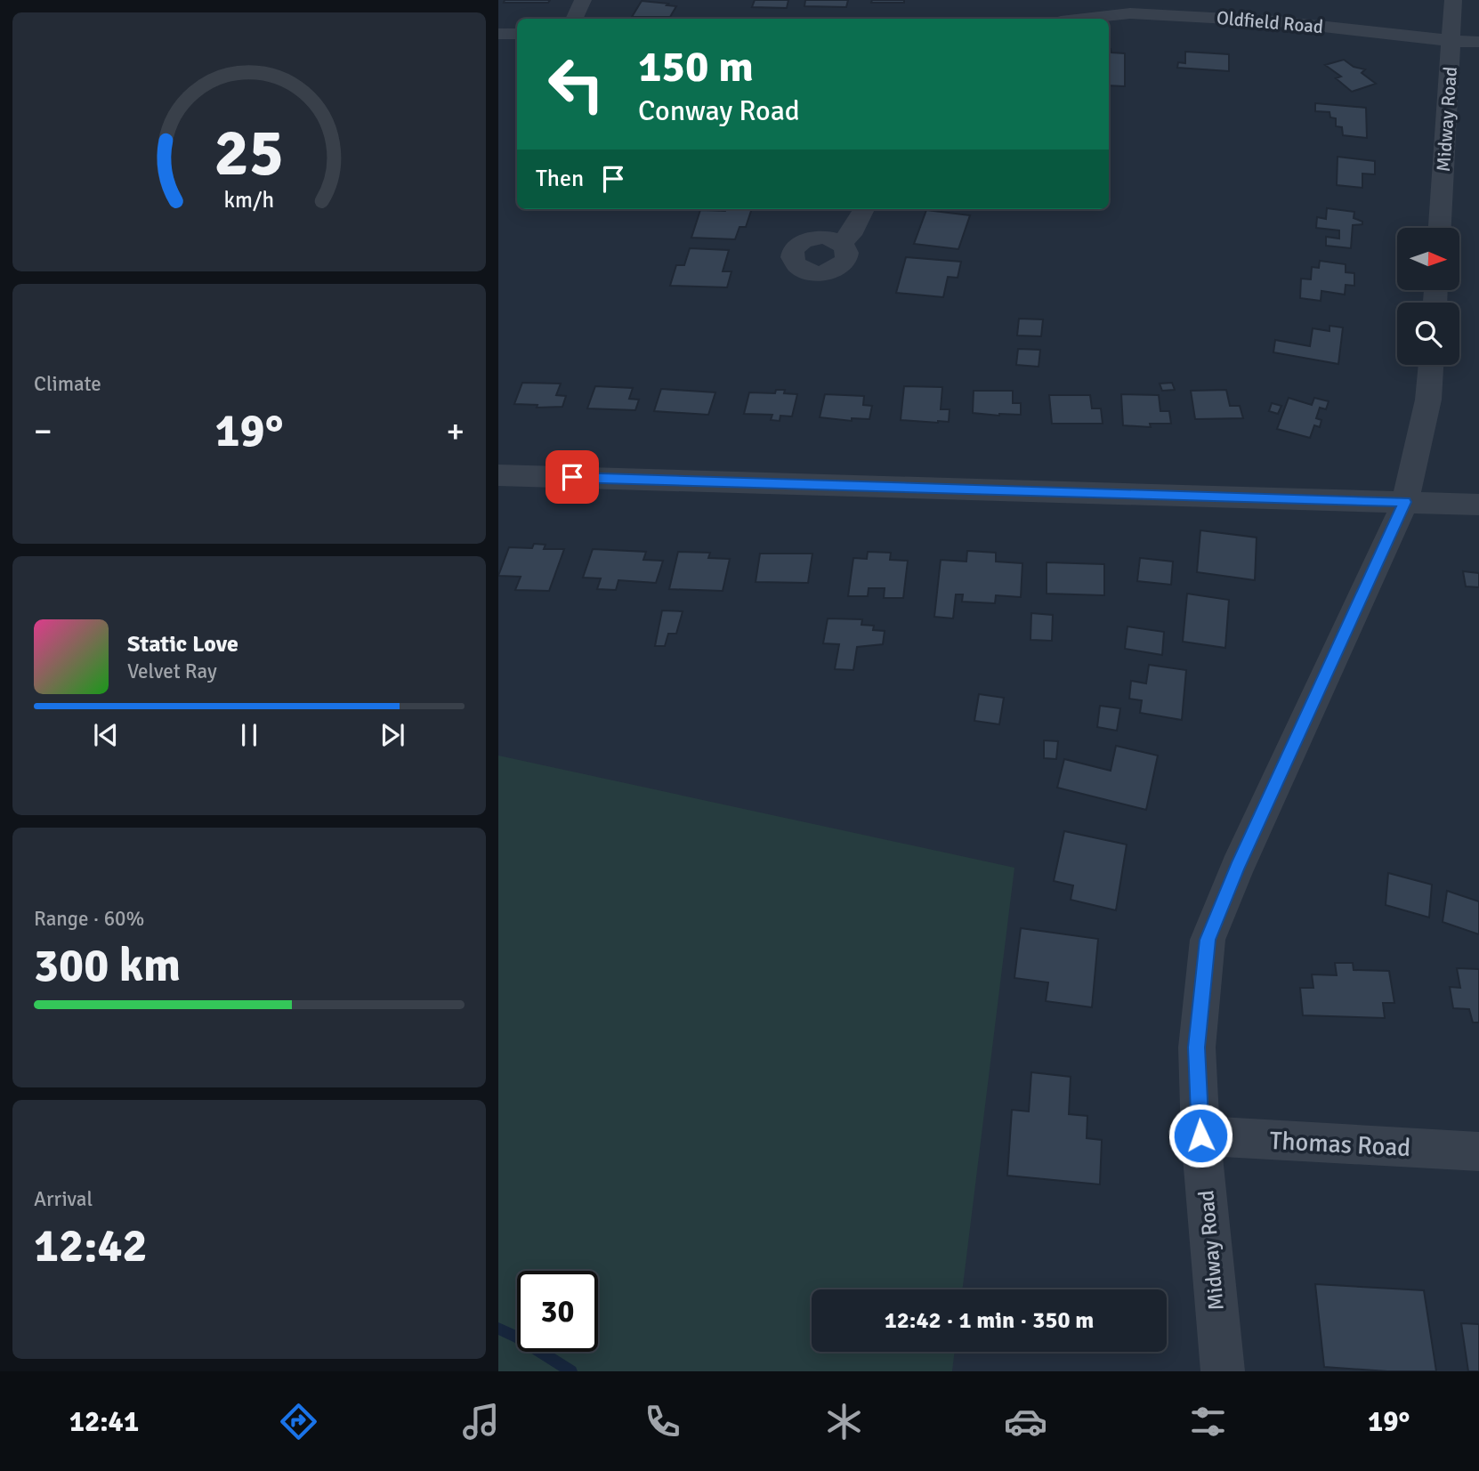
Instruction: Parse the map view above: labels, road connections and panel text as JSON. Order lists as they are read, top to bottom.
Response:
{
  "streets": {
    "street": ["Oldfield Road", "Midway Road", "Thomas Road"]
  },
  "crossings": [
    ["Oldfield Road", "Midway Road"],
    ["Midway Road", "Thomas Road"]
  ],
  "north": "right",
  "page": {
    "turn": ["150 m", "Conway Road"],
    "then": "Then",
    "tile": [
      "Climate",
      ["Range · 60%", "300 km"],
      ["Arrival", "12:42"]
    ],
    "heat": ["−", "19°", "+"],
    "song": ["Static Love", "Velvet Ray"],
    "limit": "30",
    "trip": "12:42 · 1 min · 350 m",
    "tabs": ["12:41", "19°"],
    "gauge": ["25", "km/h"]
  }
}
